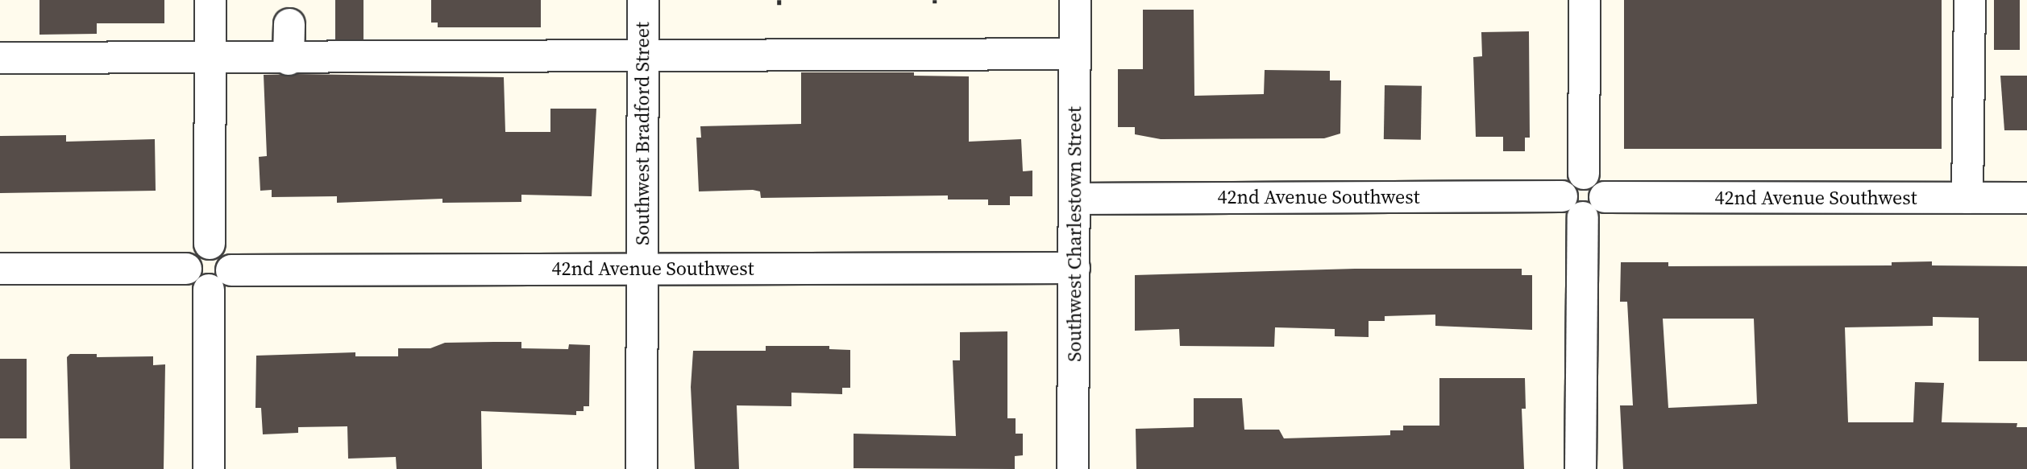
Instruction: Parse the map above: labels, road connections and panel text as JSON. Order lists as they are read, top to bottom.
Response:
{
  "streets": {
    "street": ["Southwest Bradford Street", "42nd Avenue Southwest", "Southwest Charlestown Street"]
  },
  "crossings": [
    ["Southwest Bradford Street", "42nd Avenue Southwest"],
    ["42nd Avenue Southwest", "Southwest Charlestown Street"]
  ]
}
